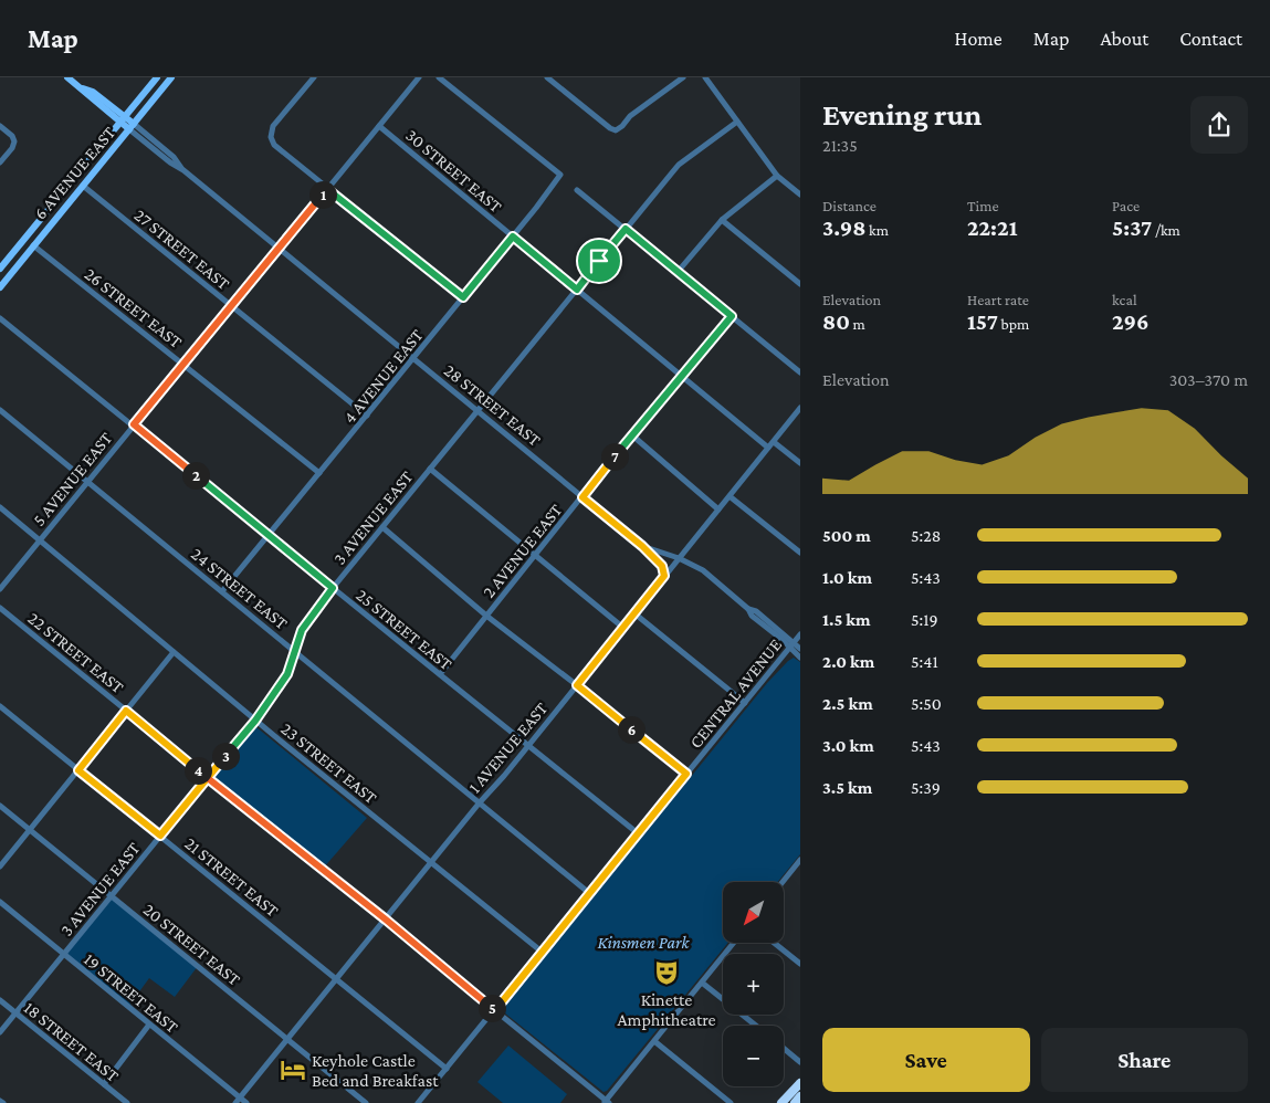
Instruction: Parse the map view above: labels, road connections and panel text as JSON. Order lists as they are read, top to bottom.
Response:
{
  "streets": {
    "main road": ["6 AVENUE EAST", "28 STREET EAST"],
    "street": [
      "30 STREET EAST",
      "27 STREET EAST",
      "26 STREET EAST",
      "4 AVENUE EAST",
      "5 AVENUE EAST",
      "3 AVENUE EAST",
      "2 AVENUE EAST",
      "24 STREET EAST",
      "25 STREET EAST",
      "22 STREET EAST",
      "CENTRAL AVENUE",
      "1 AVENUE EAST",
      "23 STREET EAST",
      "21 STREET EAST",
      "20 STREET EAST",
      "19 STREET EAST",
      "18 STREET EAST"
    ]
  },
  "crossings": [
    ["30 STREET EAST", "4 AVENUE EAST"],
    ["30 STREET EAST", "5 AVENUE EAST"],
    ["30 STREET EAST", "3 AVENUE EAST"],
    ["30 STREET EAST", "2 AVENUE EAST"],
    ["30 STREET EAST", "1 AVENUE EAST"],
    ["6 AVENUE EAST", "27 STREET EAST"],
    ["6 AVENUE EAST", "26 STREET EAST"],
    ["6 AVENUE EAST", "28 STREET EAST"],
    ["27 STREET EAST", "4 AVENUE EAST"],
    ["27 STREET EAST", "5 AVENUE EAST"],
    ["26 STREET EAST", "4 AVENUE EAST"],
    ["26 STREET EAST", "5 AVENUE EAST"],
    ["4 AVENUE EAST", "28 STREET EAST"],
    ["4 AVENUE EAST", "24 STREET EAST"],
    ["4 AVENUE EAST", "25 STREET EAST"],
    ["28 STREET EAST", "5 AVENUE EAST"],
    ["28 STREET EAST", "3 AVENUE EAST"],
    ["28 STREET EAST", "2 AVENUE EAST"],
    ["28 STREET EAST", "CENTRAL AVENUE"],
    ["28 STREET EAST", "1 AVENUE EAST"],
    ["5 AVENUE EAST", "24 STREET EAST"],
    ["5 AVENUE EAST", "25 STREET EAST"],
    ["5 AVENUE EAST", "23 STREET EAST"],
    ["3 AVENUE EAST", "24 STREET EAST"],
    ["3 AVENUE EAST", "25 STREET EAST"],
    ["3 AVENUE EAST", "22 STREET EAST"],
    ["3 AVENUE EAST", "23 STREET EAST"],
    ["3 AVENUE EAST", "21 STREET EAST"],
    ["3 AVENUE EAST", "20 STREET EAST"],
    ["3 AVENUE EAST", "19 STREET EAST"],
    ["3 AVENUE EAST", "18 STREET EAST"],
    ["2 AVENUE EAST", "25 STREET EAST"],
    ["24 STREET EAST", "CENTRAL AVENUE"],
    ["24 STREET EAST", "1 AVENUE EAST"],
    ["25 STREET EAST", "CENTRAL AVENUE"],
    ["25 STREET EAST", "1 AVENUE EAST"],
    ["22 STREET EAST", "CENTRAL AVENUE"],
    ["22 STREET EAST", "1 AVENUE EAST"],
    ["CENTRAL AVENUE", "23 STREET EAST"],
    ["CENTRAL AVENUE", "21 STREET EAST"],
    ["1 AVENUE EAST", "23 STREET EAST"],
    ["1 AVENUE EAST", "21 STREET EAST"],
    ["1 AVENUE EAST", "20 STREET EAST"],
    ["1 AVENUE EAST", "19 STREET EAST"]
  ],
  "parks": ["Kinsmen Park"],
  "places": {
    "theatre": ["Kinette Amphitheatre"],
    "hotel": ["Keyhole Castle Bed and Breakfast"]
  },
  "north": "bottom left",
  "page": {
    "header": "Map",
    "nav": [
      "Home",
      "Map",
      "About",
      "Contact"
    ],
    "heading": ["Evening run", "21:35"],
    "stats": [
      ["Distance", "3.98 km"],
      ["Time", "22:21"],
      ["Pace", "5:37 /km"],
      ["Elevation", "80 m"],
      ["Heart rate", "157 bpm"],
      ["kcal", "296"]
    ],
    "pins": [
      "1",
      "7",
      "2",
      "6",
      "3",
      "4",
      "5"
    ],
    "chart": ["Elevation", "303–370 m"],
    "list": [
      {
        "name": "500 m",
        "note": "5:28"
      },
      {
        "name": "1.0 km",
        "note": "5:43"
      },
      {
        "name": "1.5 km",
        "note": "5:19"
      },
      {
        "name": "2.0 km",
        "note": "5:41"
      },
      {
        "name": "2.5 km",
        "note": "5:50"
      },
      {
        "name": "3.0 km",
        "note": "5:43"
      },
      {
        "name": "3.5 km",
        "note": "5:39"
      }
    ],
    "map_buttons": ["+", "−"],
    "buttons": ["Save", "Share"]
  }
}
